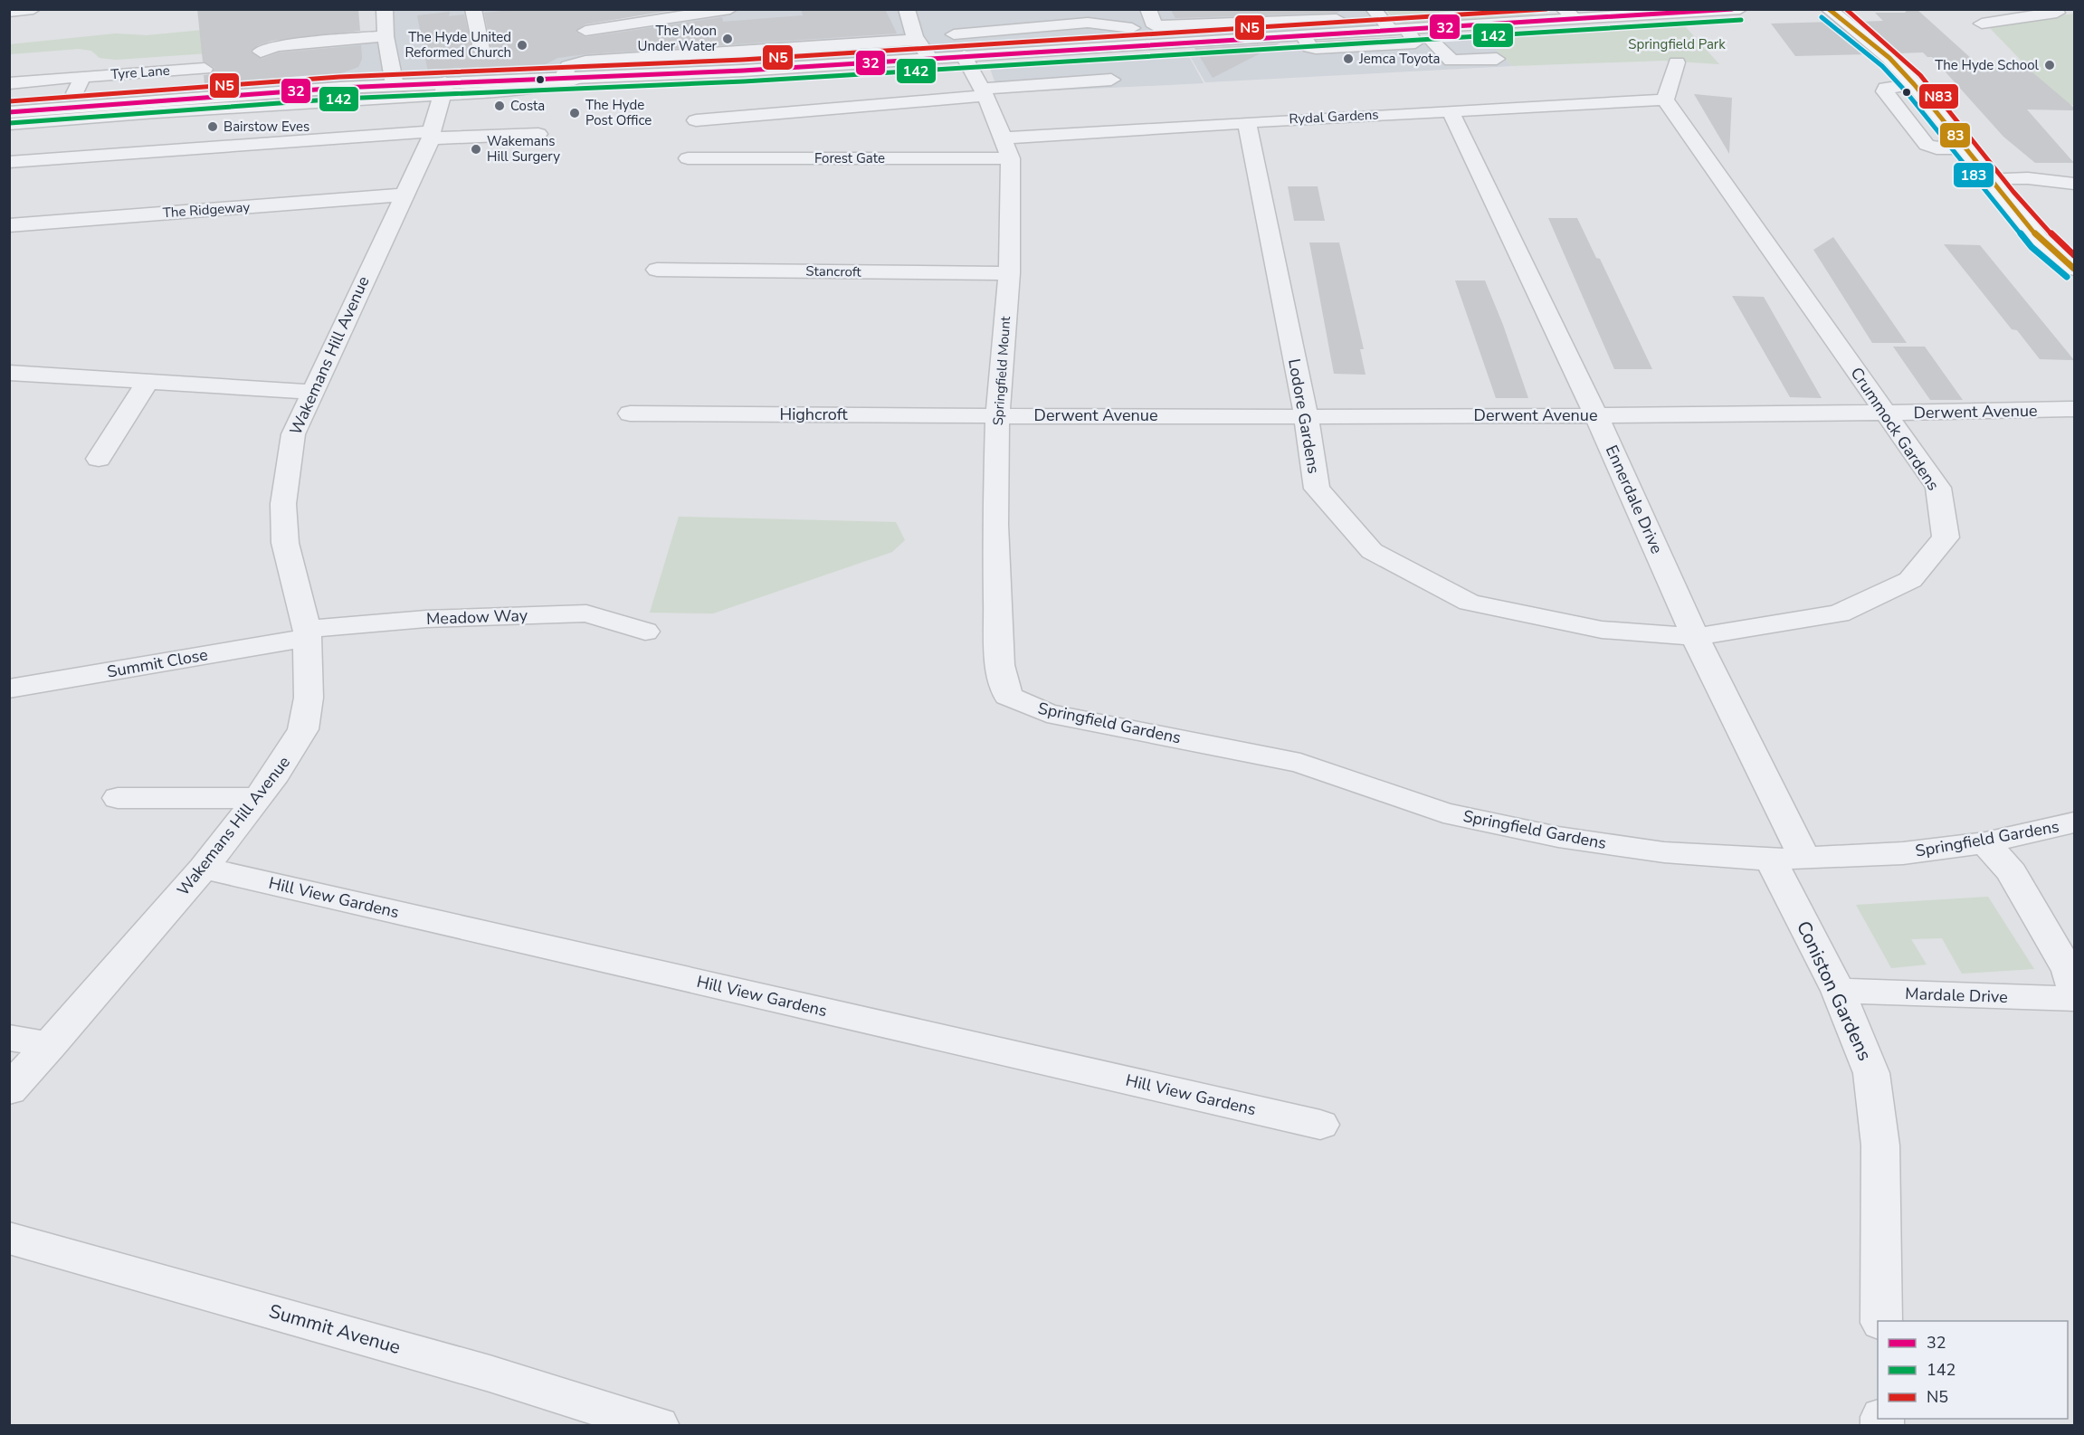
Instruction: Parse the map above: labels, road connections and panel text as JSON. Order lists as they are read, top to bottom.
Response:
{
  "streets": {
    "street": [
      "Tyre Lane",
      "Rydal Gardens",
      "Forest Gate",
      "The Ridgeway",
      "Stancroft",
      "Wakemans Hill Avenue",
      "Springfield Mount",
      "Derwent Avenue",
      "Highcroft",
      "Lodore Gardens",
      "Crummock Gardens",
      "Ennerdale Drive",
      "Meadow Way",
      "Summit Close",
      "Springfield Gardens",
      "Hill View Gardens",
      "Coniston Gardens",
      "Mardale Drive",
      "Summit Avenue"
    ]
  },
  "crossings": [
    ["Rydal Gardens", "Forest Gate"],
    ["Rydal Gardens", "Springfield Mount"],
    ["Rydal Gardens", "Lodore Gardens"],
    ["Rydal Gardens", "Crummock Gardens"],
    ["Rydal Gardens", "Ennerdale Drive"],
    ["Forest Gate", "Springfield Mount"],
    ["The Ridgeway", "Wakemans Hill Avenue"],
    ["Stancroft", "Springfield Mount"],
    ["Wakemans Hill Avenue", "Meadow Way"],
    ["Wakemans Hill Avenue", "Summit Close"],
    ["Wakemans Hill Avenue", "Hill View Gardens"],
    ["Springfield Mount", "Derwent Avenue"],
    ["Springfield Mount", "Highcroft"],
    ["Springfield Mount", "Springfield Gardens"],
    ["Derwent Avenue", "Highcroft"],
    ["Derwent Avenue", "Lodore Gardens"],
    ["Derwent Avenue", "Crummock Gardens"],
    ["Derwent Avenue", "Ennerdale Drive"],
    ["Lodore Gardens", "Crummock Gardens"],
    ["Lodore Gardens", "Ennerdale Drive"],
    ["Crummock Gardens", "Ennerdale Drive"],
    ["Ennerdale Drive", "Springfield Gardens"],
    ["Meadow Way", "Summit Close"],
    ["Springfield Gardens", "Coniston Gardens"],
    ["Coniston Gardens", "Mardale Drive"]
  ],
  "parks": ["Springfield Park"],
  "places": [
    "The Moon Under Water",
    "The Hyde United Reformed Church",
    "Jemca Toyota",
    "The Hyde School",
    "Costa",
    "The Hyde Post Office",
    "Bairstow Eves",
    "Wakemans Hill Surgery"
  ],
  "lines": [
    "transit line 32",
    "transit line N5",
    "transit line 83",
    "transit line N83",
    "transit line 183",
    "transit line 142"
  ],
  "legend": ["32", "142", "N5"]
}
